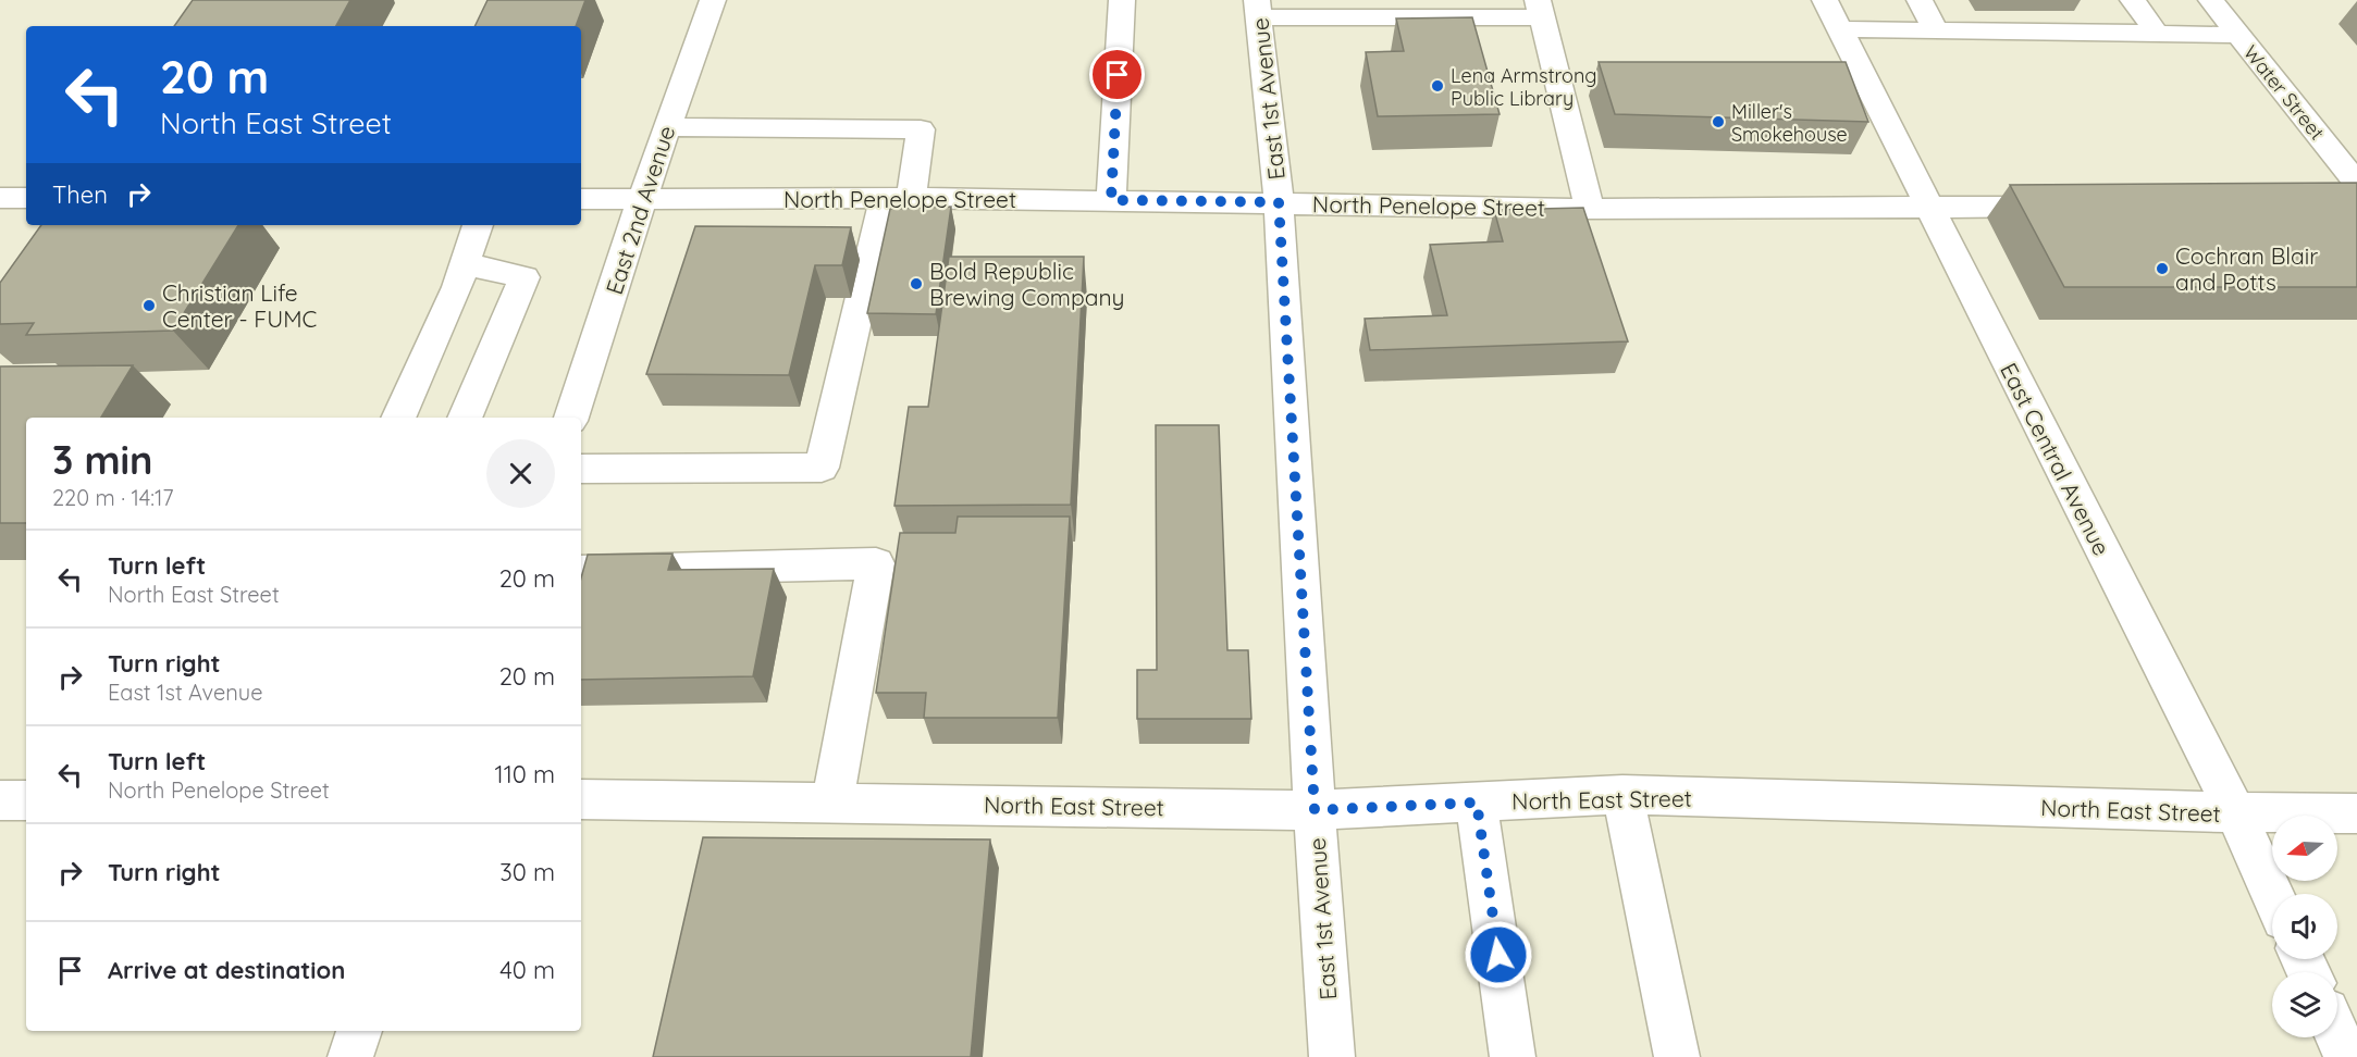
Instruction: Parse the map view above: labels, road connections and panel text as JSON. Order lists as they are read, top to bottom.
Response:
{
  "streets": {
    "street": [
      "Water Street",
      "East 1st Avenue",
      "North Penelope Street",
      "East 2nd Avenue",
      "East Central Avenue",
      "North East Street"
    ]
  },
  "crossings": [
    ["East 1st Avenue", "North Penelope Street"],
    ["East 1st Avenue", "North East Street"],
    ["North Penelope Street", "East 2nd Avenue"],
    ["North Penelope Street", "East Central Avenue"],
    ["East Central Avenue", "North East Street"]
  ],
  "places": [
    "Lena Armstrong Public Library",
    "Miller's Smokehouse",
    "Cochran Blair and Potts",
    "Bold Republic Brewing Company",
    "Christian Life Center - FUMC"
  ],
  "north": "left",
  "page": {
    "turn": ["20 m", "North East Street"],
    "then": "Then",
    "heading": ["3 min", "220 m · 14:17"],
    "list": [
      {
        "name": "Turn left",
        "note": "North East Street",
        "value": "20 m"
      },
      {
        "name": "Turn right",
        "note": "East 1st Avenue",
        "value": "20 m"
      },
      {
        "name": "Turn left",
        "note": "North Penelope Street",
        "value": "110 m"
      },
      {
        "name": "Turn right",
        "value": "30 m"
      },
      {
        "name": "Arrive at destination",
        "value": "40 m"
      }
    ]
  }
}
